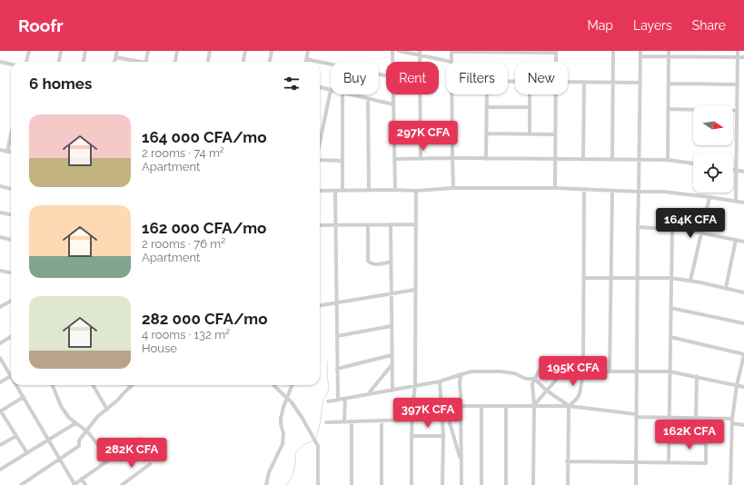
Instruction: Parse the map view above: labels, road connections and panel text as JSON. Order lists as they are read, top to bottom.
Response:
{
  "north": "right",
  "page": {
    "header": "Roofr",
    "nav": ["Map", "Layers", "Share"],
    "chip": [
      "Buy",
      "Rent",
      "Filters",
      "New"
    ],
    "heading": "6 homes",
    "list": [
      {
        "name": "164 000 CFA/mo",
        "note": "2 rooms · 74 m² · Apartment"
      },
      {
        "name": "162 000 CFA/mo",
        "note": "2 rooms · 76 m² · Apartment"
      },
      {
        "name": "282 000 CFA/mo",
        "note": "4 rooms · 132 m² · House"
      }
    ],
    "price": [
      "297K CFA",
      "164K CFA",
      "195K CFA",
      "397K CFA",
      "162K CFA",
      "282K CFA"
    ]
  }
}
